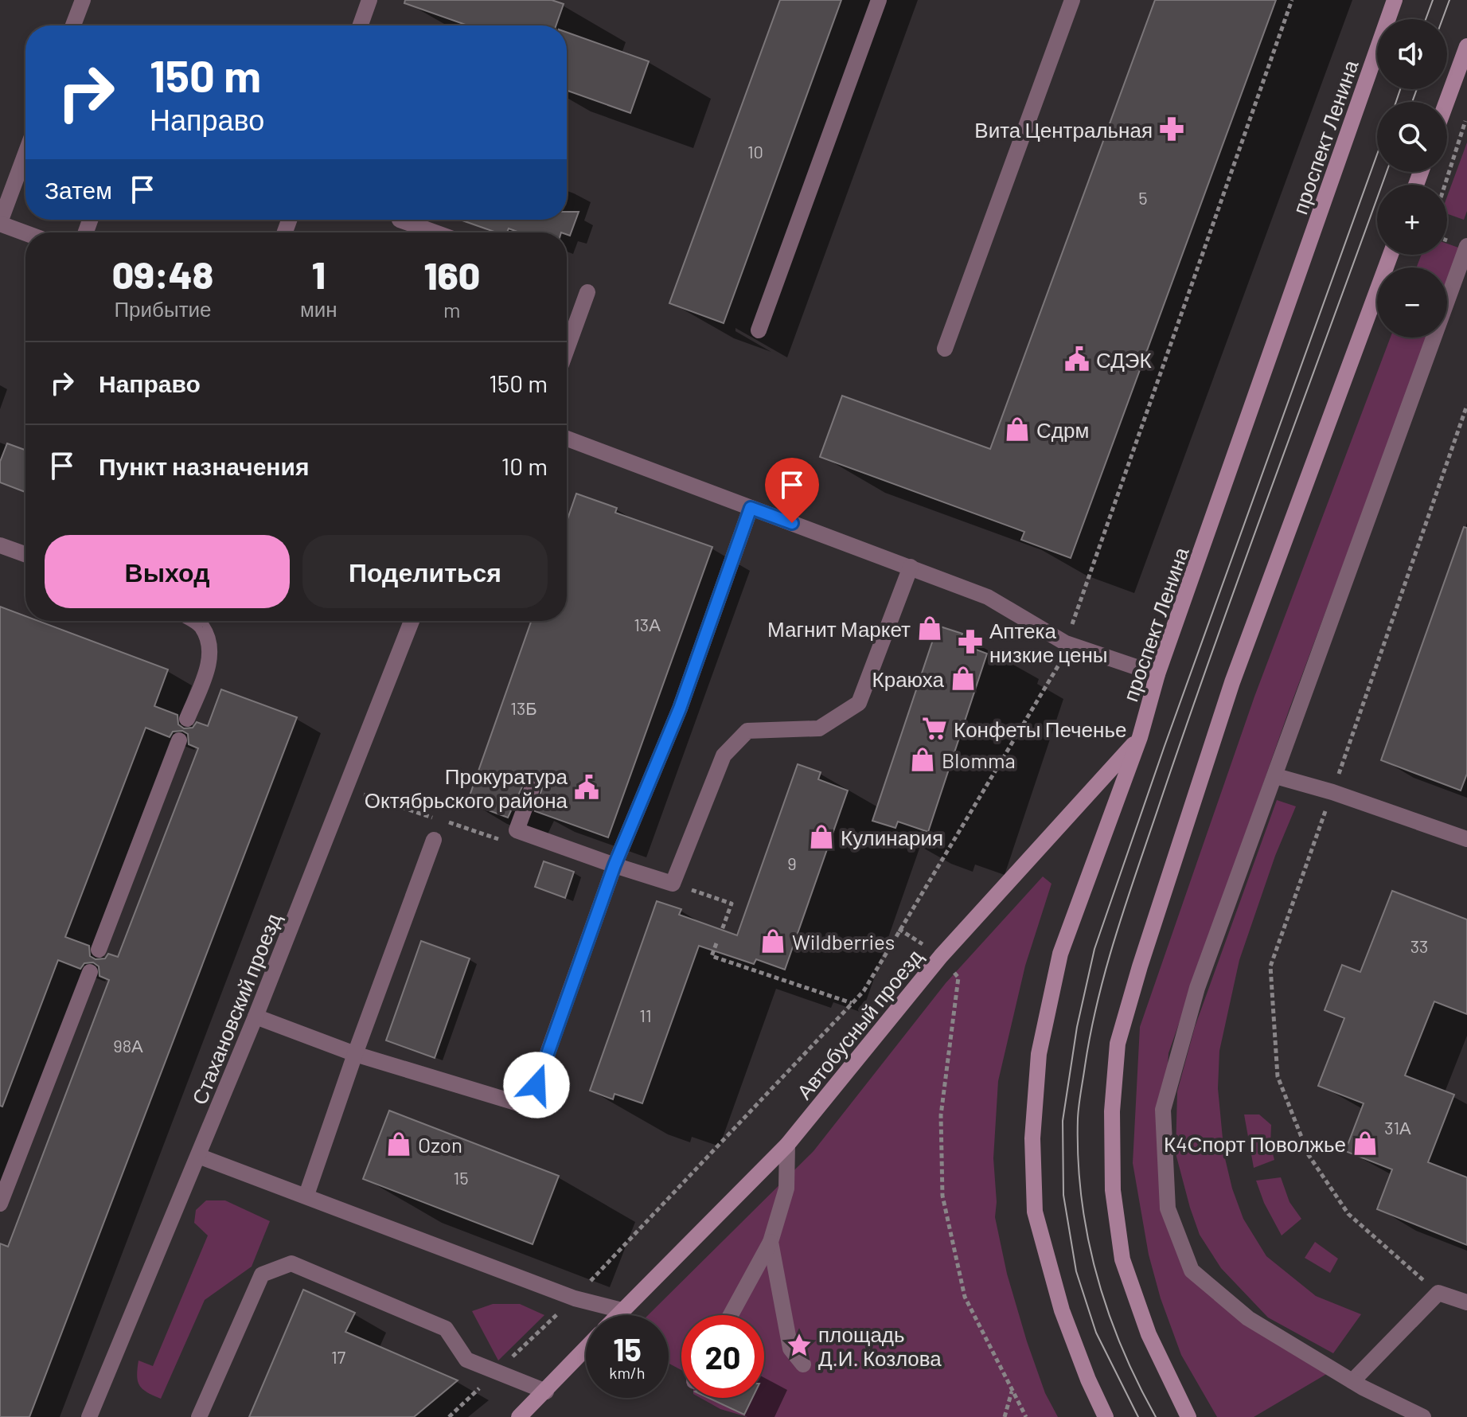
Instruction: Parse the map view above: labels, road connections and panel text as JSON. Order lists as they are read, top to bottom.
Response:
{
  "streets": {
    "main road": ["проспект Ленина", "Автобусный проезд"],
    "street": ["Стахановский проезд"]
  },
  "crossings": [
    ["проспект Ленина", "Автобусный проезд"]
  ],
  "places": {
    "pharmacy": ["Вита Центральная", "Аптека низкие цены"],
    "public building": ["СДЭК", "Прокуратура Октябрьского района"],
    "shop": [
      "Сдрм",
      "Магнит Маркет",
      "Краюха",
      "Blomma",
      "Кулинария",
      "Wildberries",
      "К4Спорт Поволжье",
      "Ozon"
    ],
    "supermarket": ["Конфеты Печенье"],
    "place": ["площадь Д.И. Козлова"]
  },
  "house_numbers": [
    "10",
    "5",
    "13А",
    "13Б",
    "9",
    "33",
    "11",
    "98А",
    "31А",
    "15",
    "17"
  ],
  "page": {
    "map_buttons": ["+", "−"],
    "turn": ["150 m", "Направо"],
    "then": "Затем",
    "eta": [
      "09:48",
      "Прибытие",
      "1",
      "мин",
      "160",
      "m"
    ],
    "list": [
      {
        "name": "Направо",
        "value": "150 m"
      },
      {
        "name": "Пункт назначения",
        "value": "10 m"
      }
    ],
    "buttons": ["Выход", "Поделиться"],
    "speed": "15 km/h",
    "limit": "20"
  }
}
